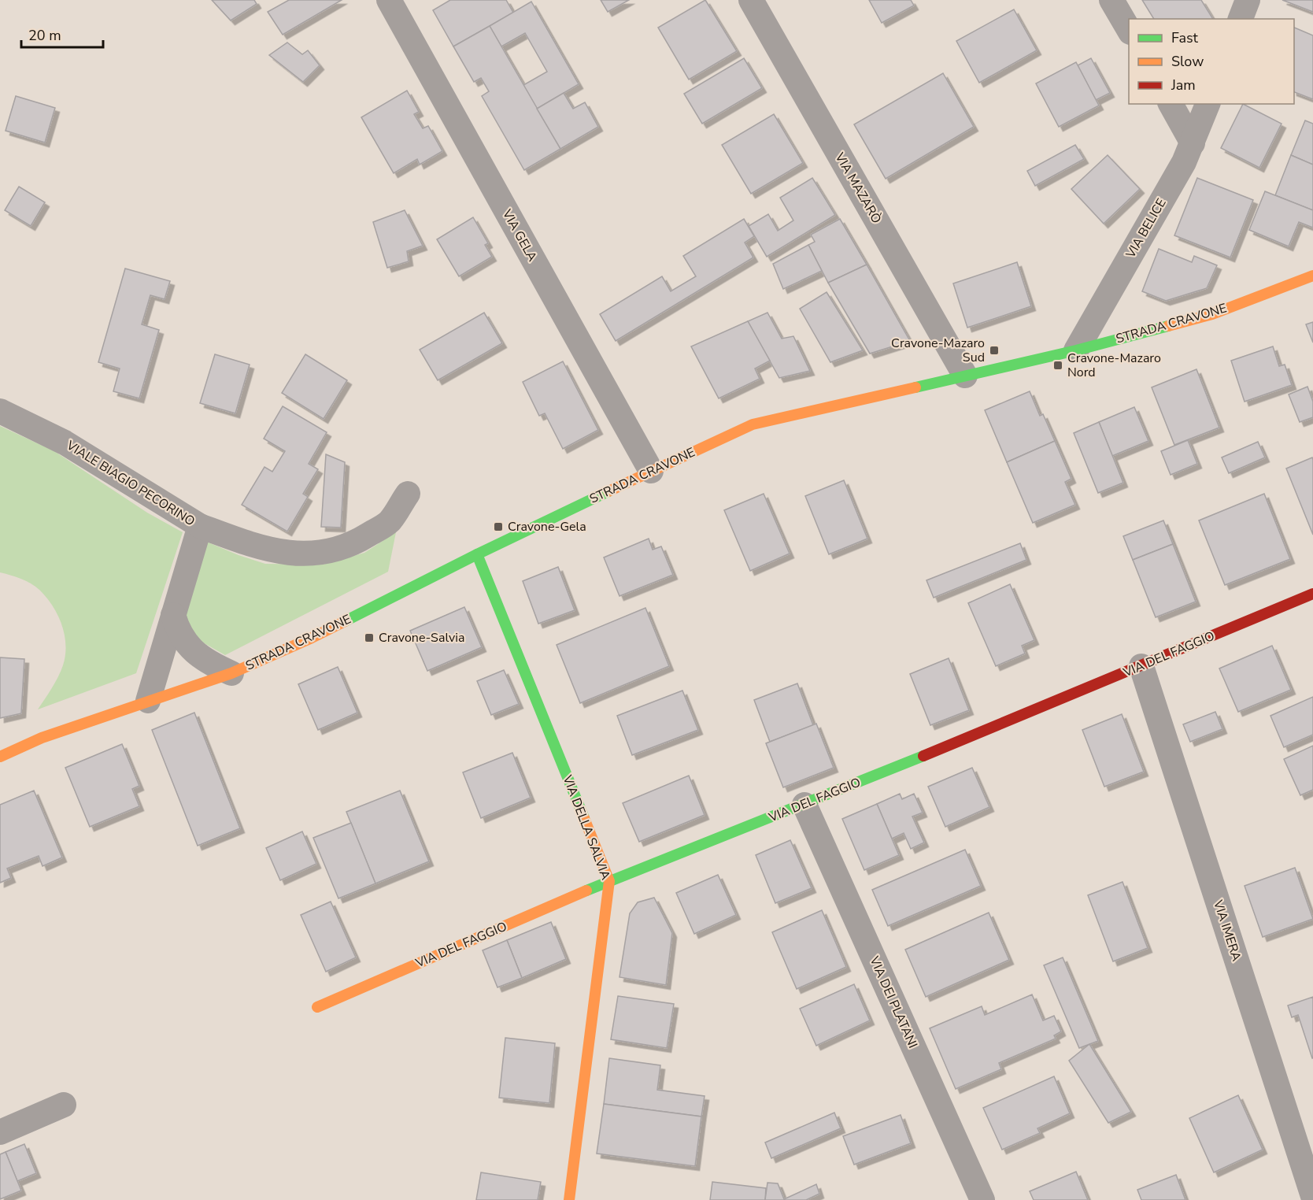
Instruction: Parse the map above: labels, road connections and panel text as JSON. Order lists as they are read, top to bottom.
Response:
{
  "streets": {
    "street": [
      "VIA MAZARÒ",
      "VIA BELICE",
      "VIA GELA",
      "STRADA CRAVONE",
      "VIALE BIAGIO PECORINO",
      "VIA DEL FAGGIO",
      "VIA DELLA SALVIA",
      "VIA IMERA",
      "VIA DEI PLATANI"
    ]
  },
  "crossings": [
    ["VIA MAZARÒ", "STRADA CRAVONE"],
    ["VIA BELICE", "STRADA CRAVONE"],
    ["VIA GELA", "STRADA CRAVONE"],
    ["STRADA CRAVONE", "VIALE BIAGIO PECORINO"],
    ["STRADA CRAVONE", "VIA DELLA SALVIA"],
    ["VIA DEL FAGGIO", "VIA DELLA SALVIA"],
    ["VIA DEL FAGGIO", "VIA IMERA"],
    ["VIA DEL FAGGIO", "VIA DEI PLATANI"]
  ],
  "places": {
    "transit": [
      "Cravone-Mazaro Sud",
      "Cravone-Mazaro Nord",
      "Cravone-Gela",
      "Cravone-Salvia"
    ]
  },
  "legend": ["Fast", "Slow", "Jam"],
  "scale_bar": "20 m"
}
